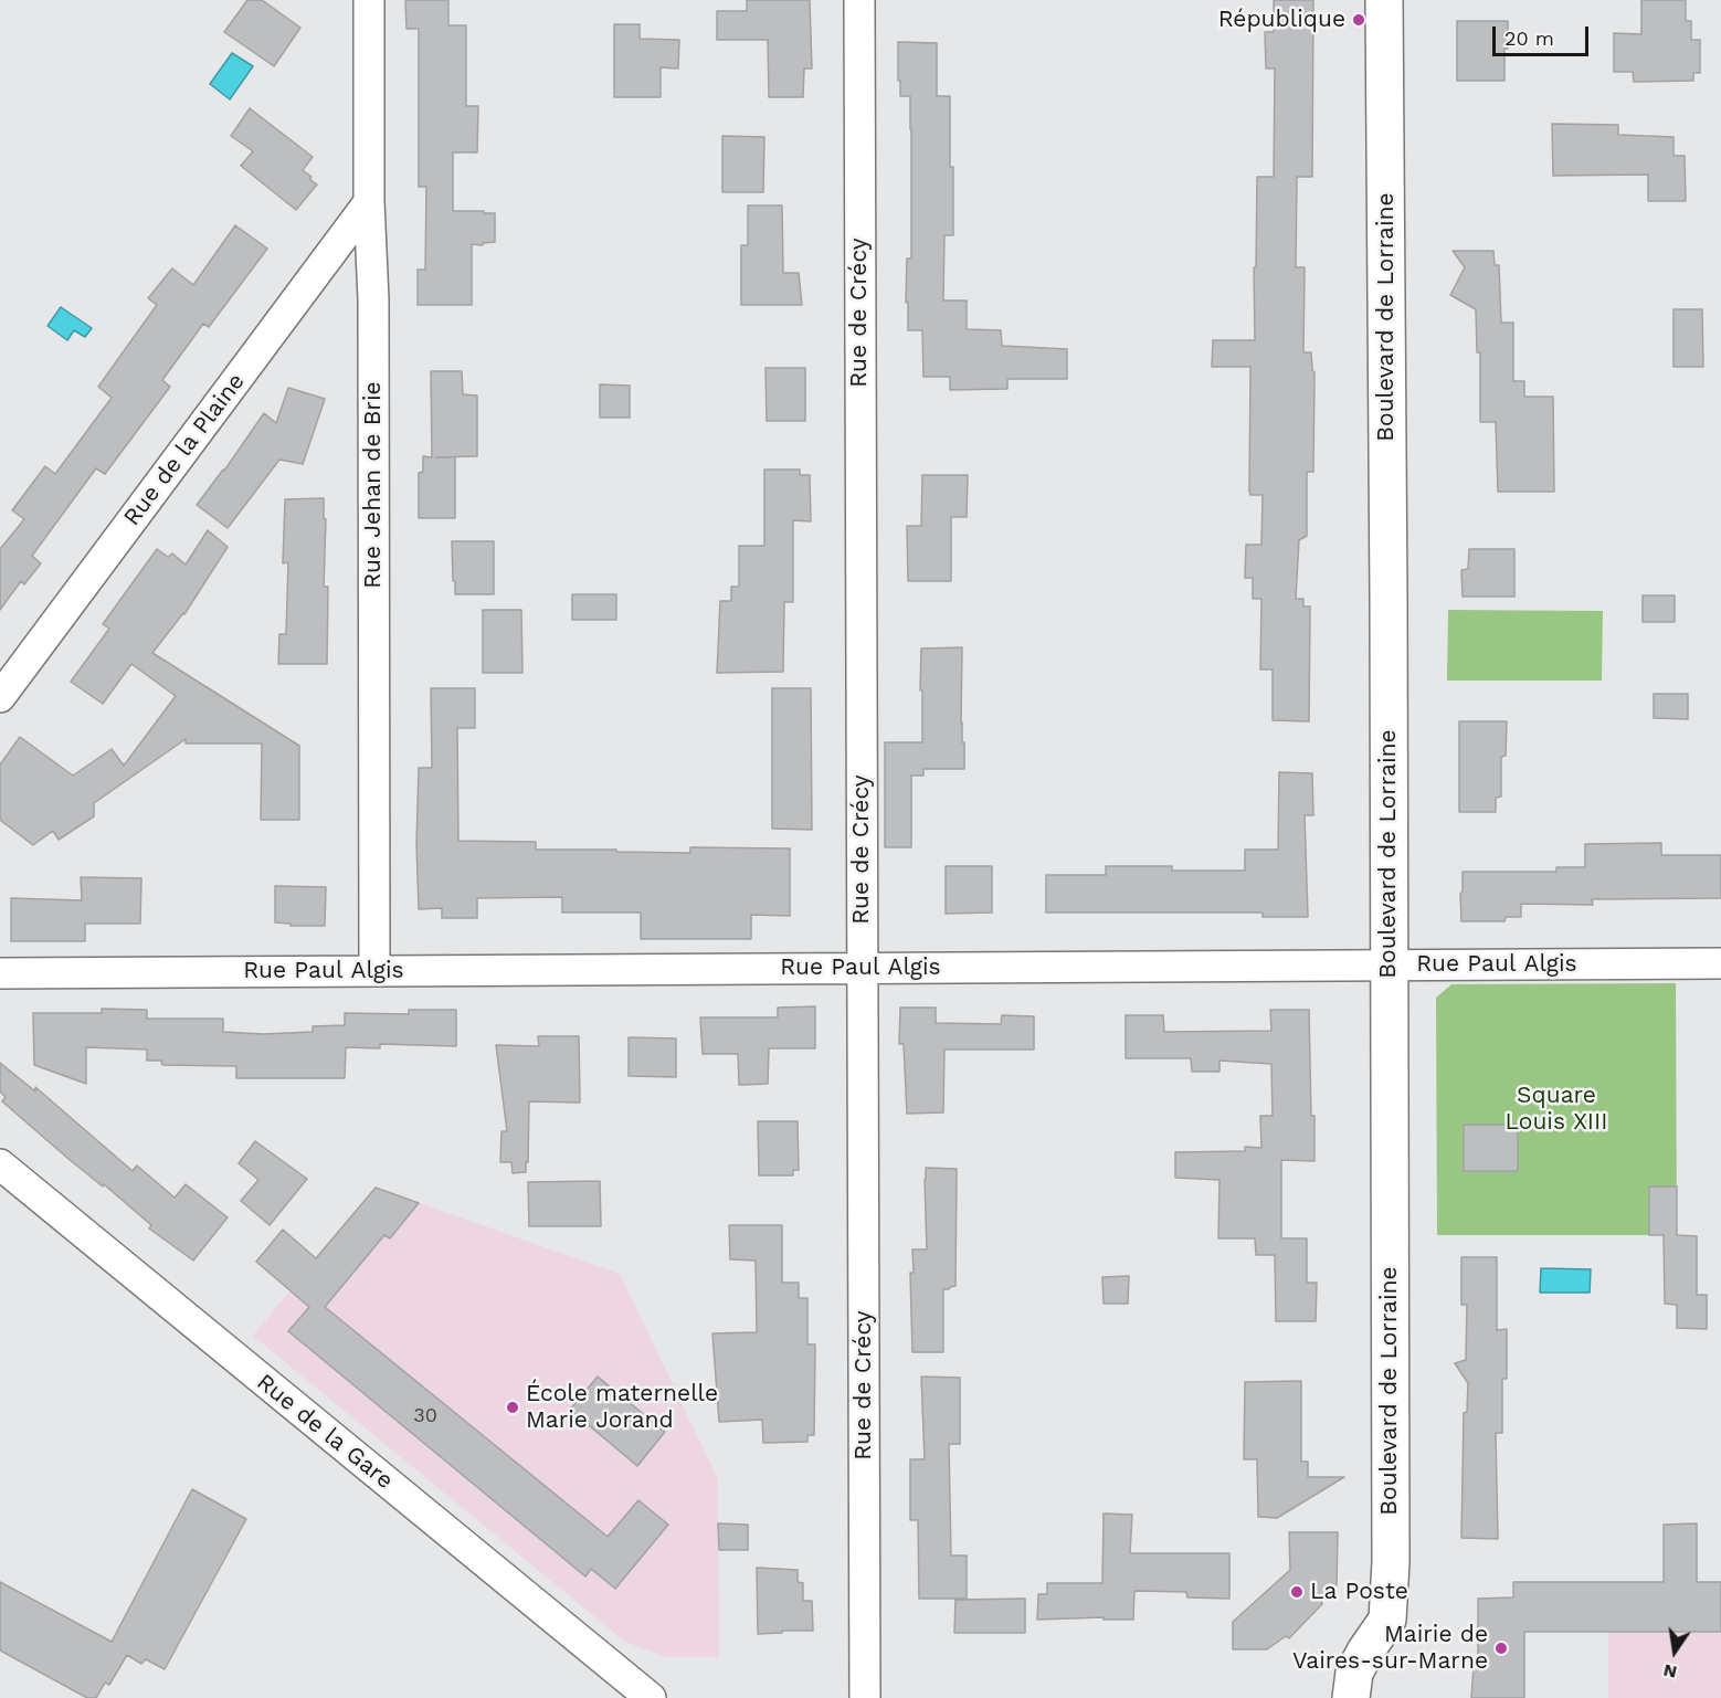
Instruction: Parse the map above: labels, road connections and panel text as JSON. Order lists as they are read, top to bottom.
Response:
{
  "streets": {
    "main road": ["Boulevard de Lorraine"],
    "street": [
      "Rue de Crécy",
      "Rue de la Plaine",
      "Rue Jehan de Brie",
      "Rue Paul Algis",
      "Rue de la Gare"
    ]
  },
  "crossings": [
    ["Rue de Crécy", "Rue Paul Algis"],
    ["Boulevard de Lorraine", "Rue Paul Algis"],
    ["Rue de la Plaine", "Rue Jehan de Brie"],
    ["Rue Jehan de Brie", "Rue Paul Algis"]
  ],
  "parks": ["Square Louis XIII"],
  "places": [
    "République",
    "École maternelle Marie Jorand",
    "La Poste",
    "Mairie de Vaires-sur-Marne"
  ],
  "house_numbers": ["30"],
  "scale_bar": "20 m",
  "north": "bottom"
}
